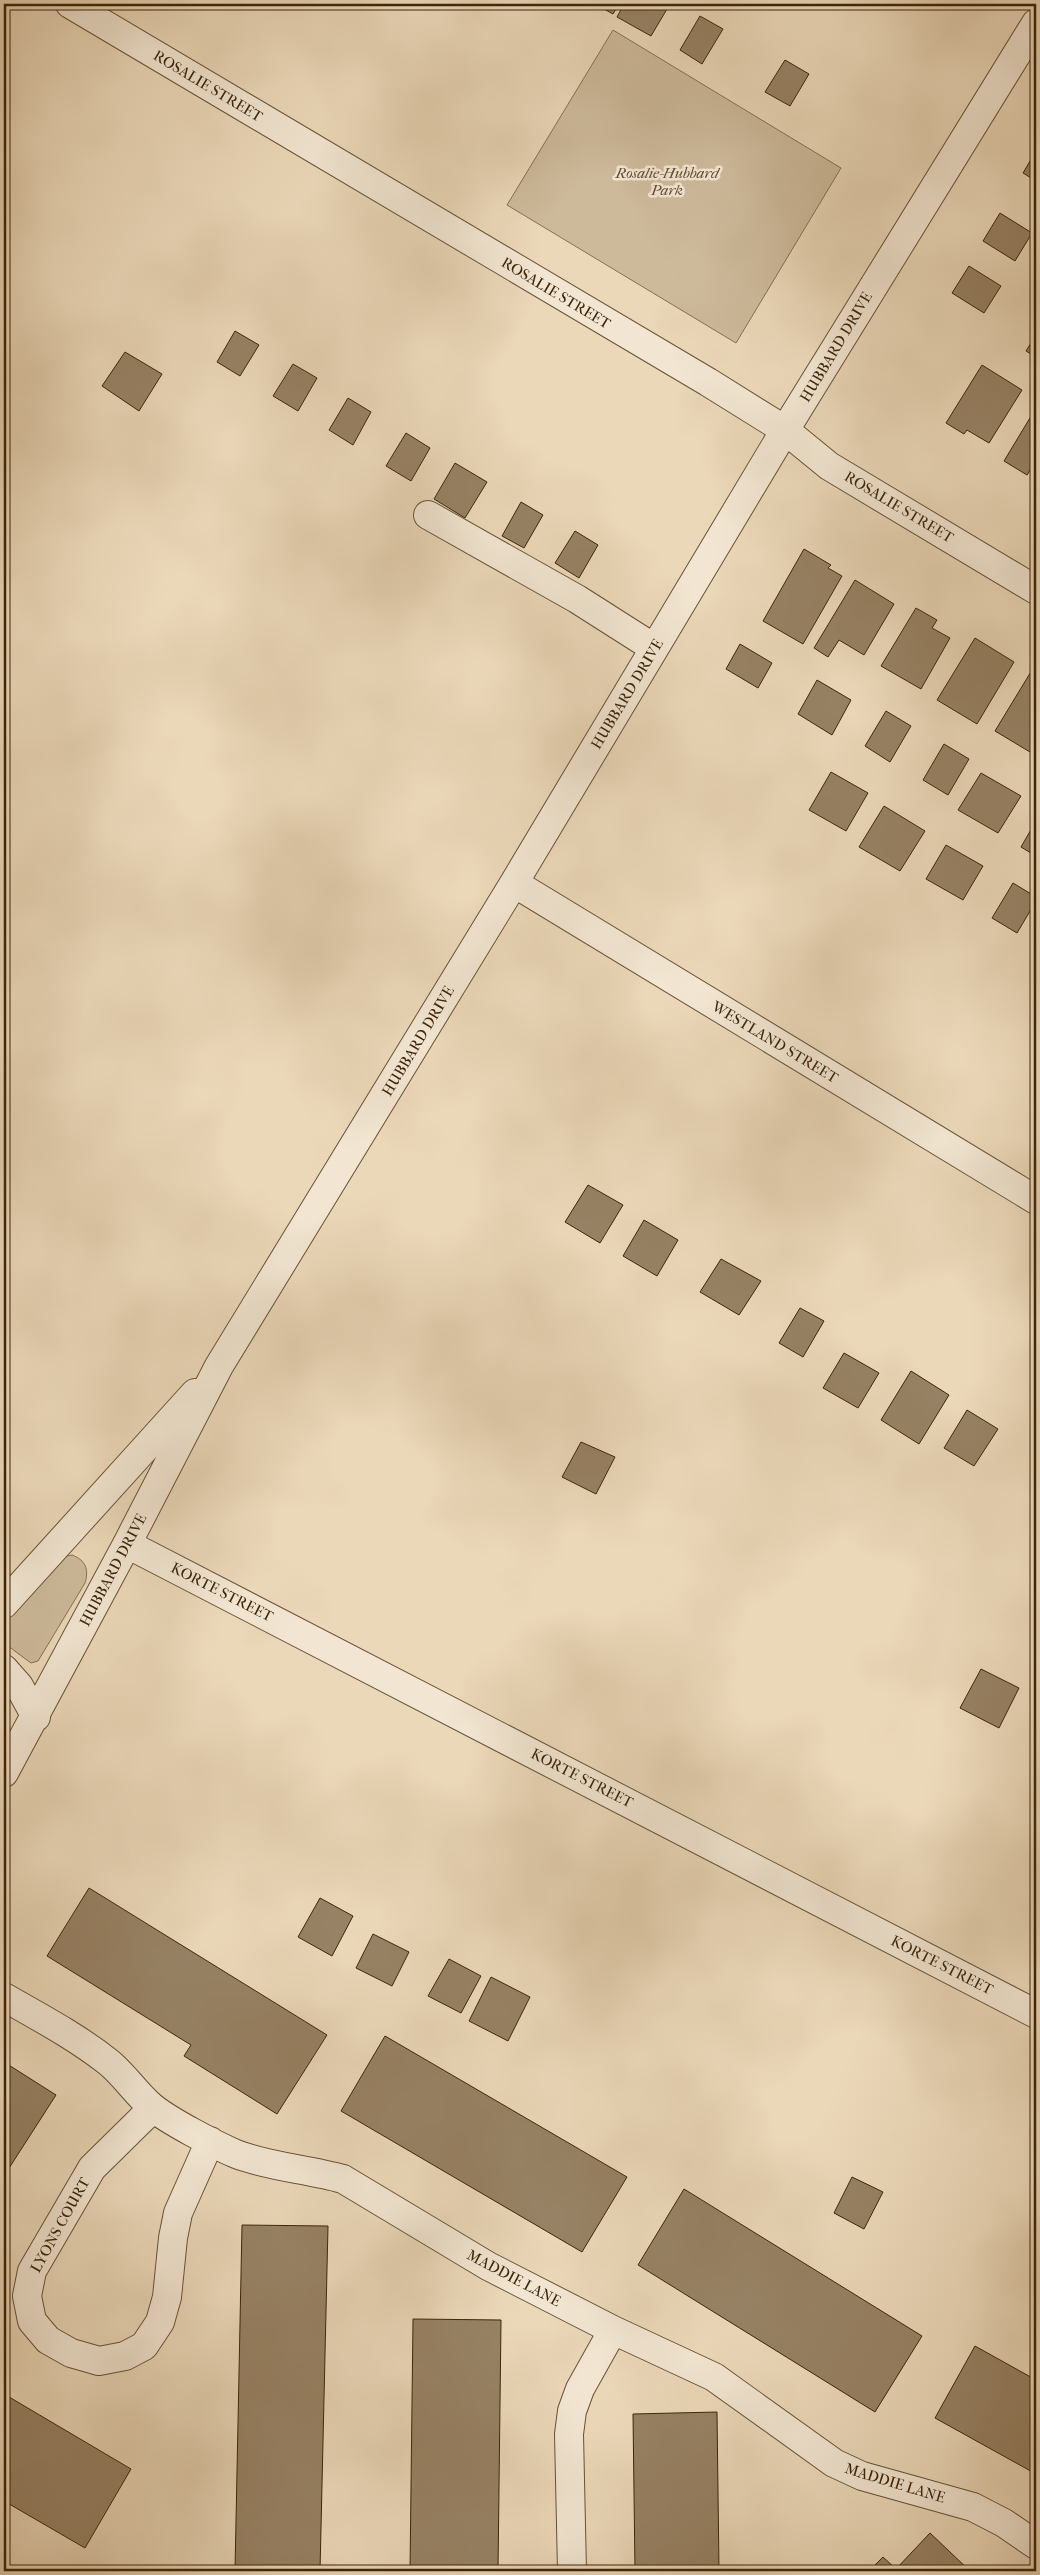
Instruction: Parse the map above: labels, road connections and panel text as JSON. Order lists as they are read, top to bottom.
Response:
{
  "streets": {
    "street": [
      "ROSALIE STREET",
      "HUBBARD DRIVE",
      "WESTLAND STREET",
      "KORTE STREET",
      "LYONS COURT",
      "MADDIE LANE"
    ]
  },
  "crossings": [
    ["ROSALIE STREET", "HUBBARD DRIVE"],
    ["HUBBARD DRIVE", "WESTLAND STREET"],
    ["HUBBARD DRIVE", "KORTE STREET"],
    ["LYONS COURT", "MADDIE LANE"]
  ],
  "parks": ["Rosalie-Hubbard Park"]
}
